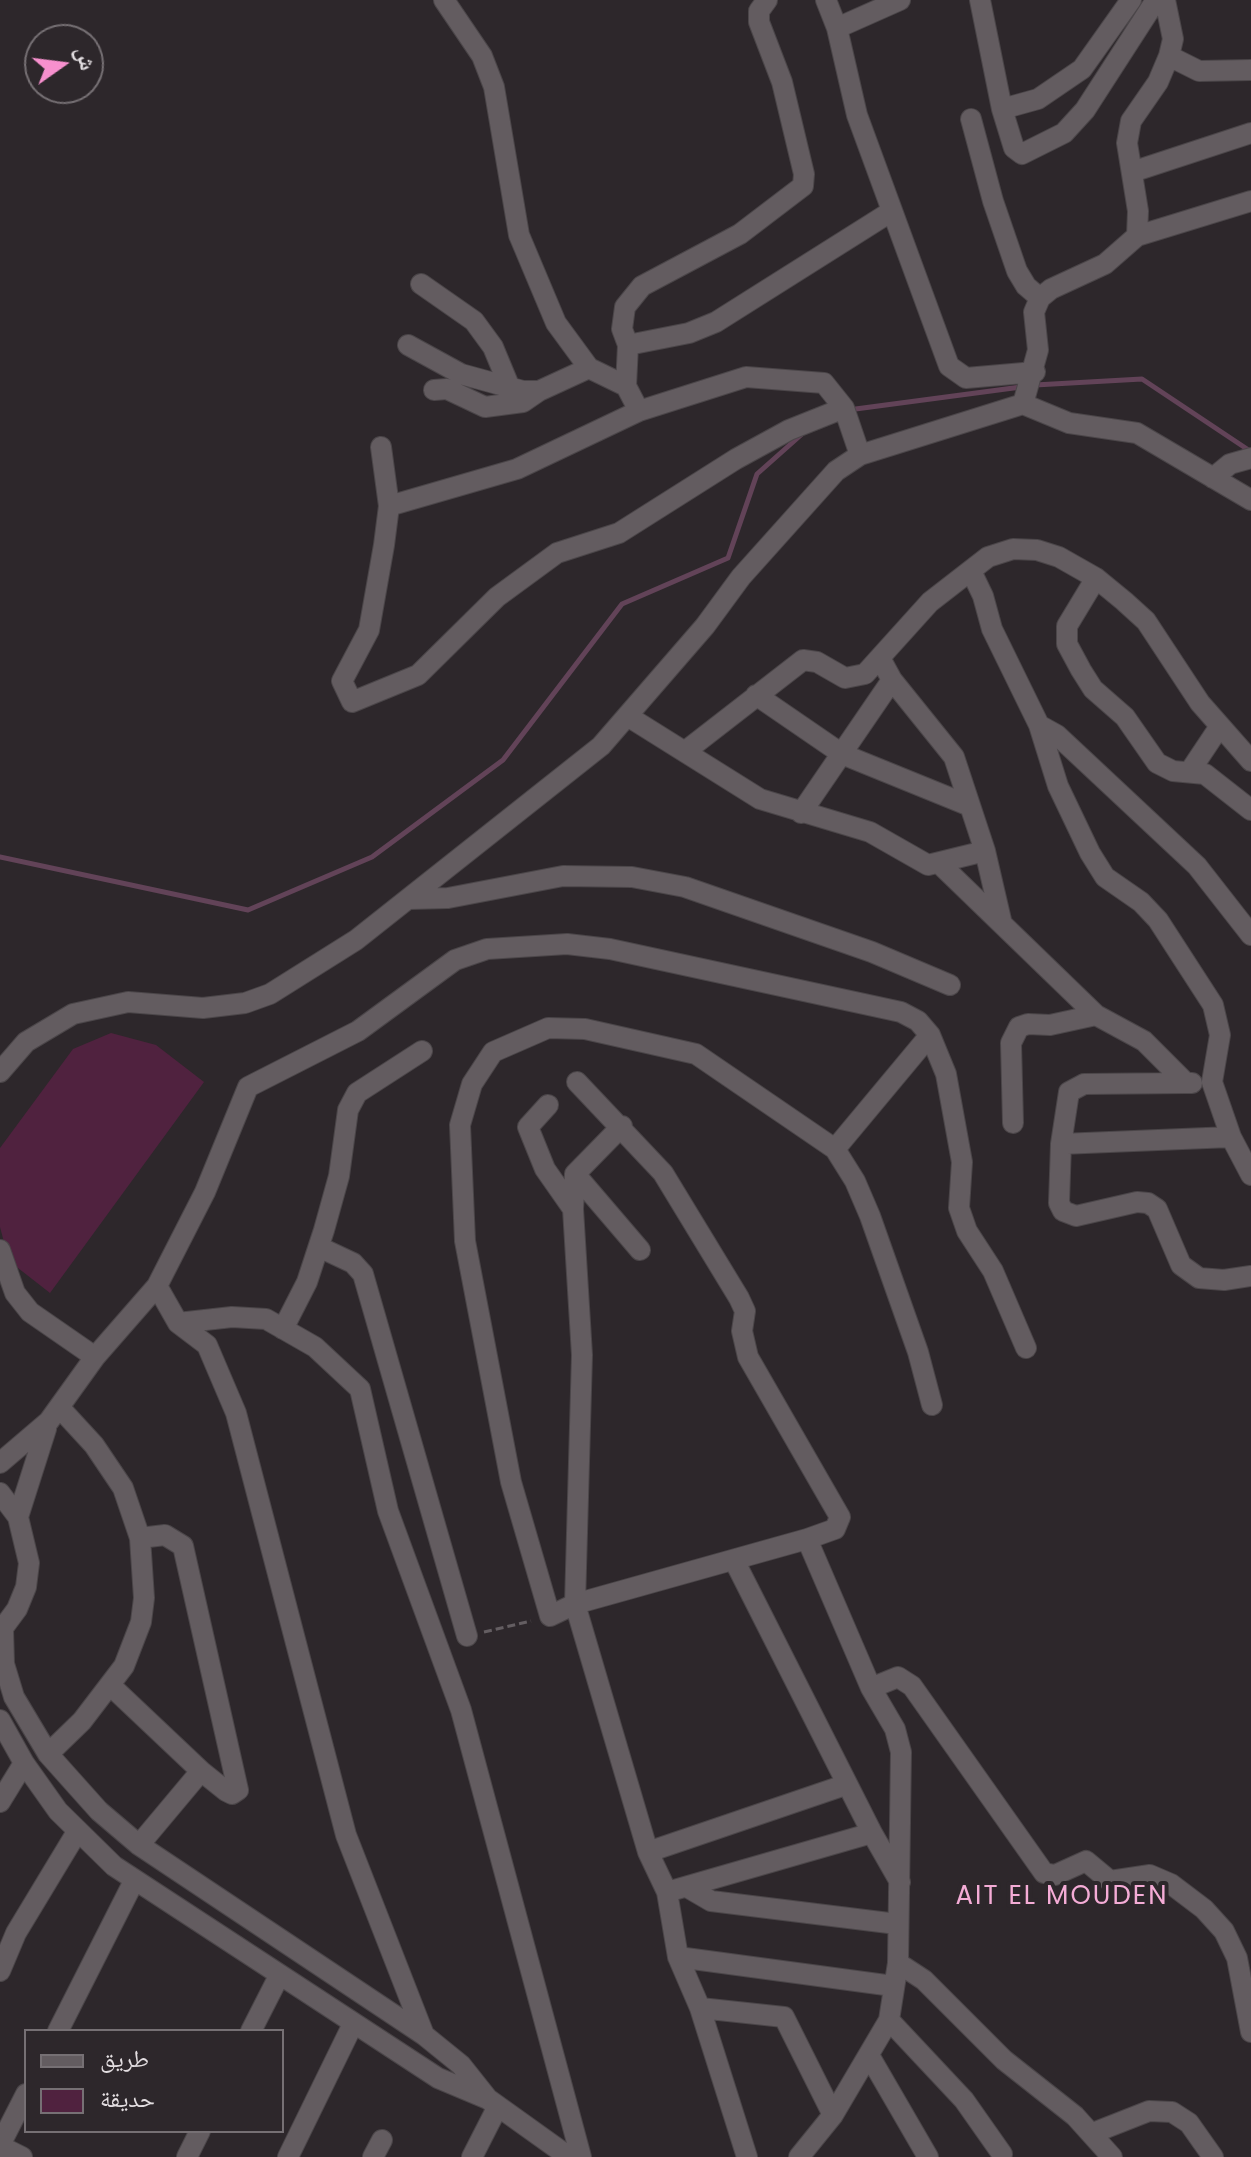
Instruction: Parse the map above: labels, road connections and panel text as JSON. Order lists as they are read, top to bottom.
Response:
{
  "districts": ["AIT EL MOUDEN"],
  "legend": ["طريق", "حديقة"],
  "north": "right"
}
